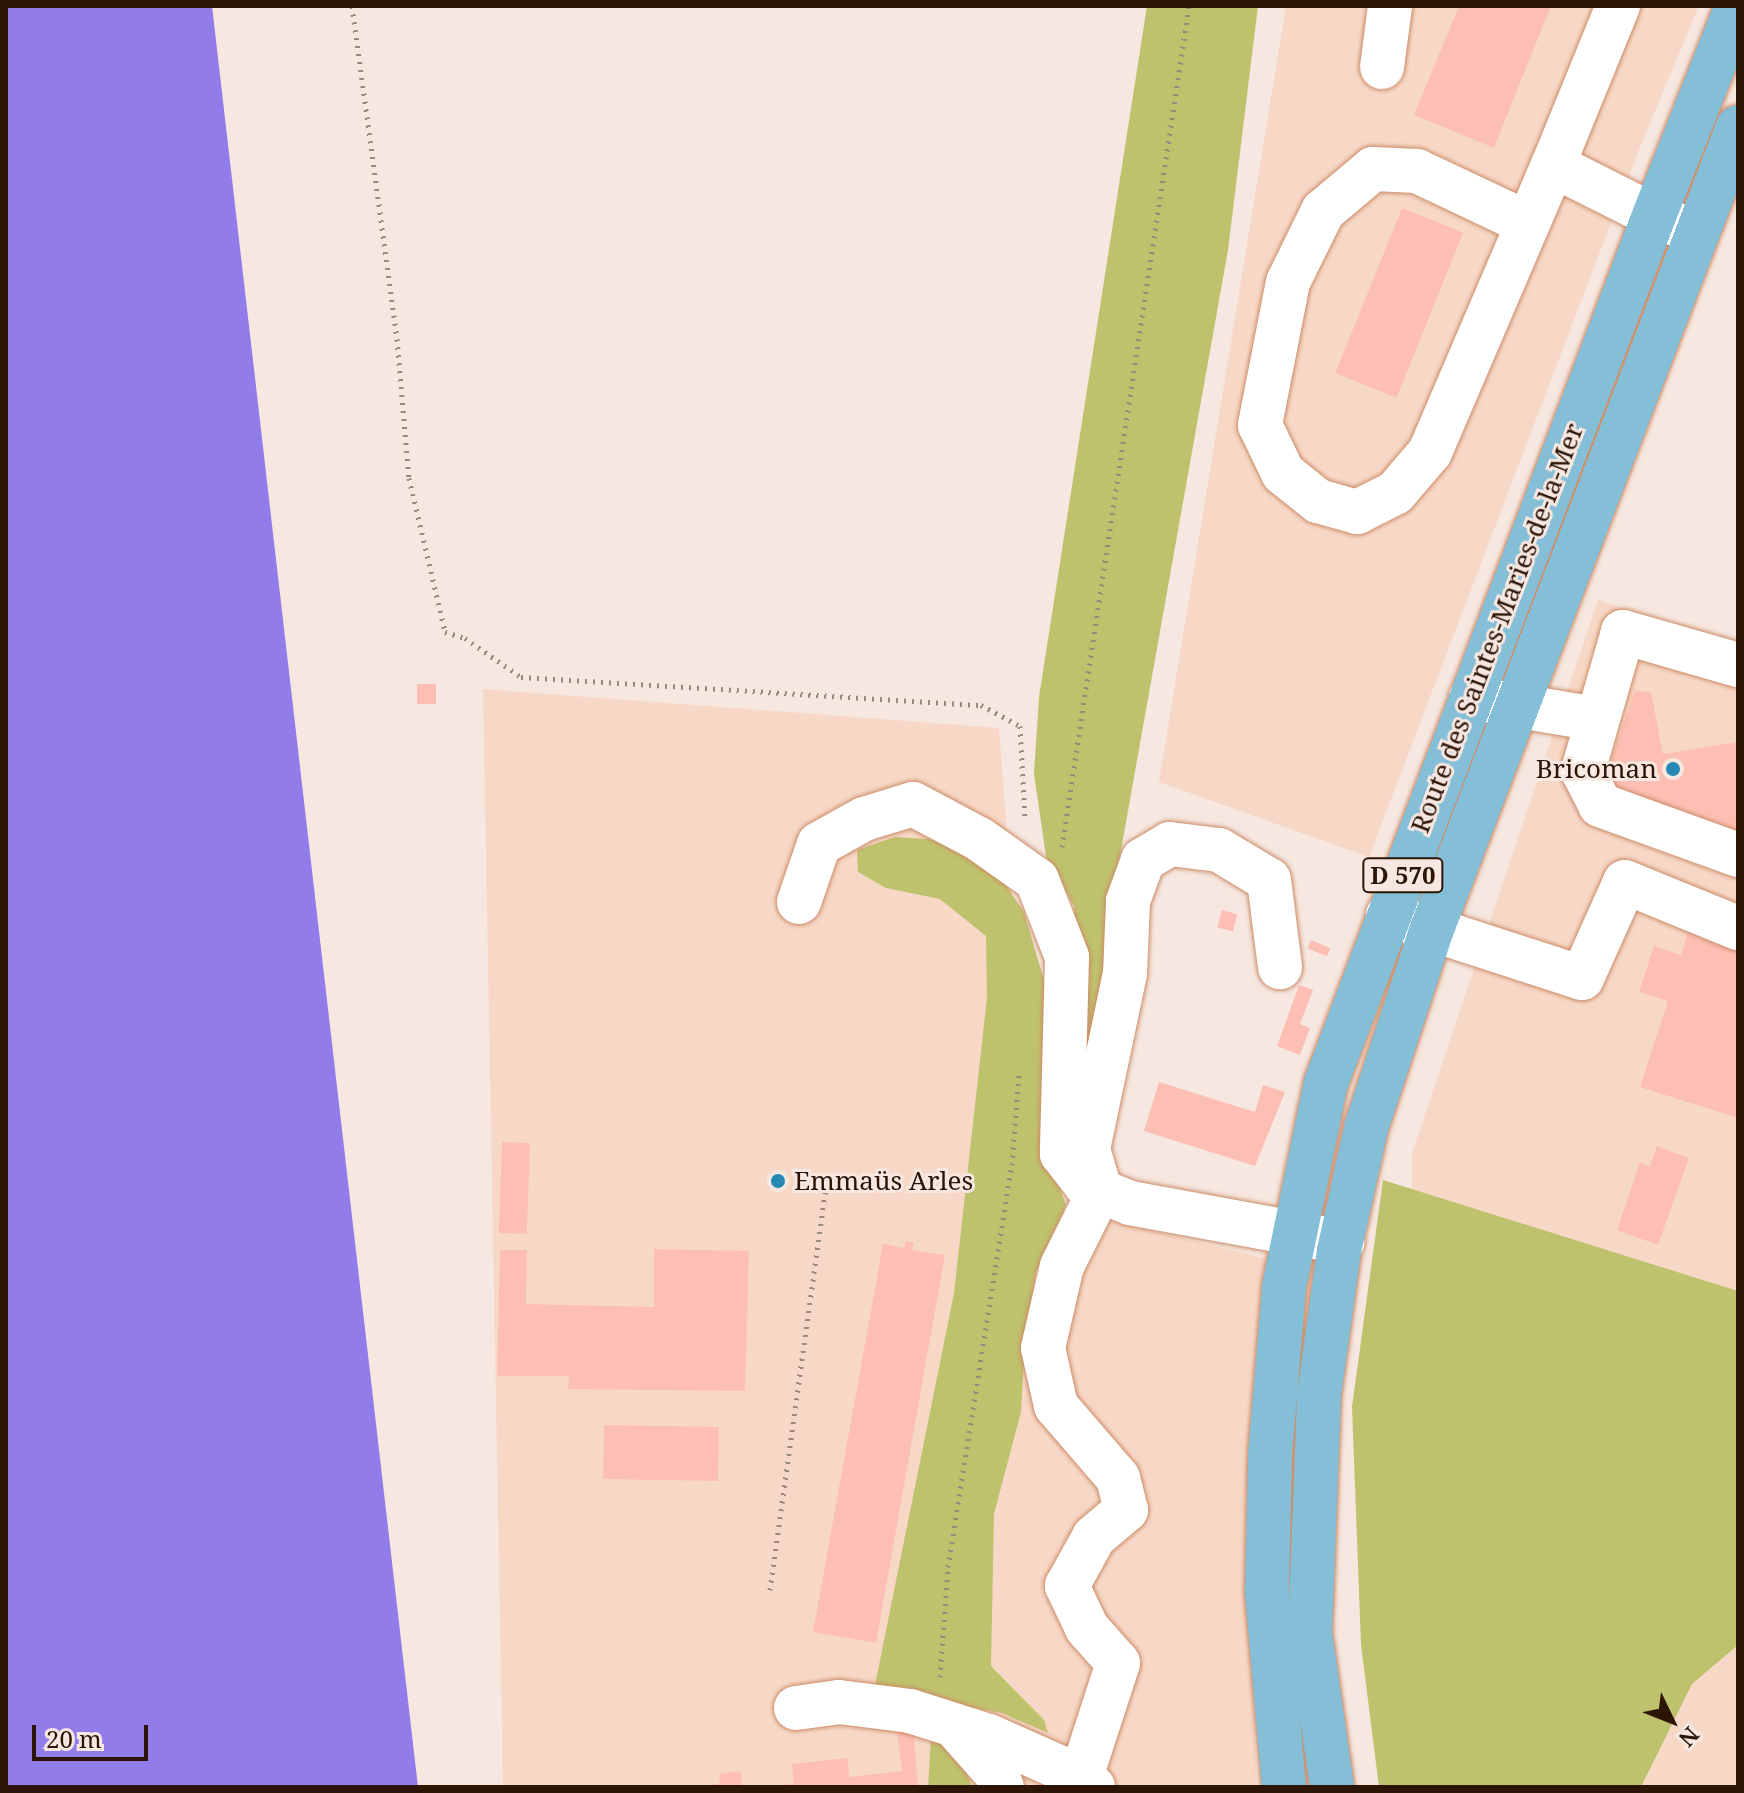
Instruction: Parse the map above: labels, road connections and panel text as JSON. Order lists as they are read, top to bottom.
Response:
{
  "streets": {
    "main road": ["Route des Saintes-Maries-de-la-Mer", "D 570"]
  },
  "places": ["Bricoman", "Emmaüs Arles"],
  "scale_bar": "20 m",
  "north": "bottom right"
}
